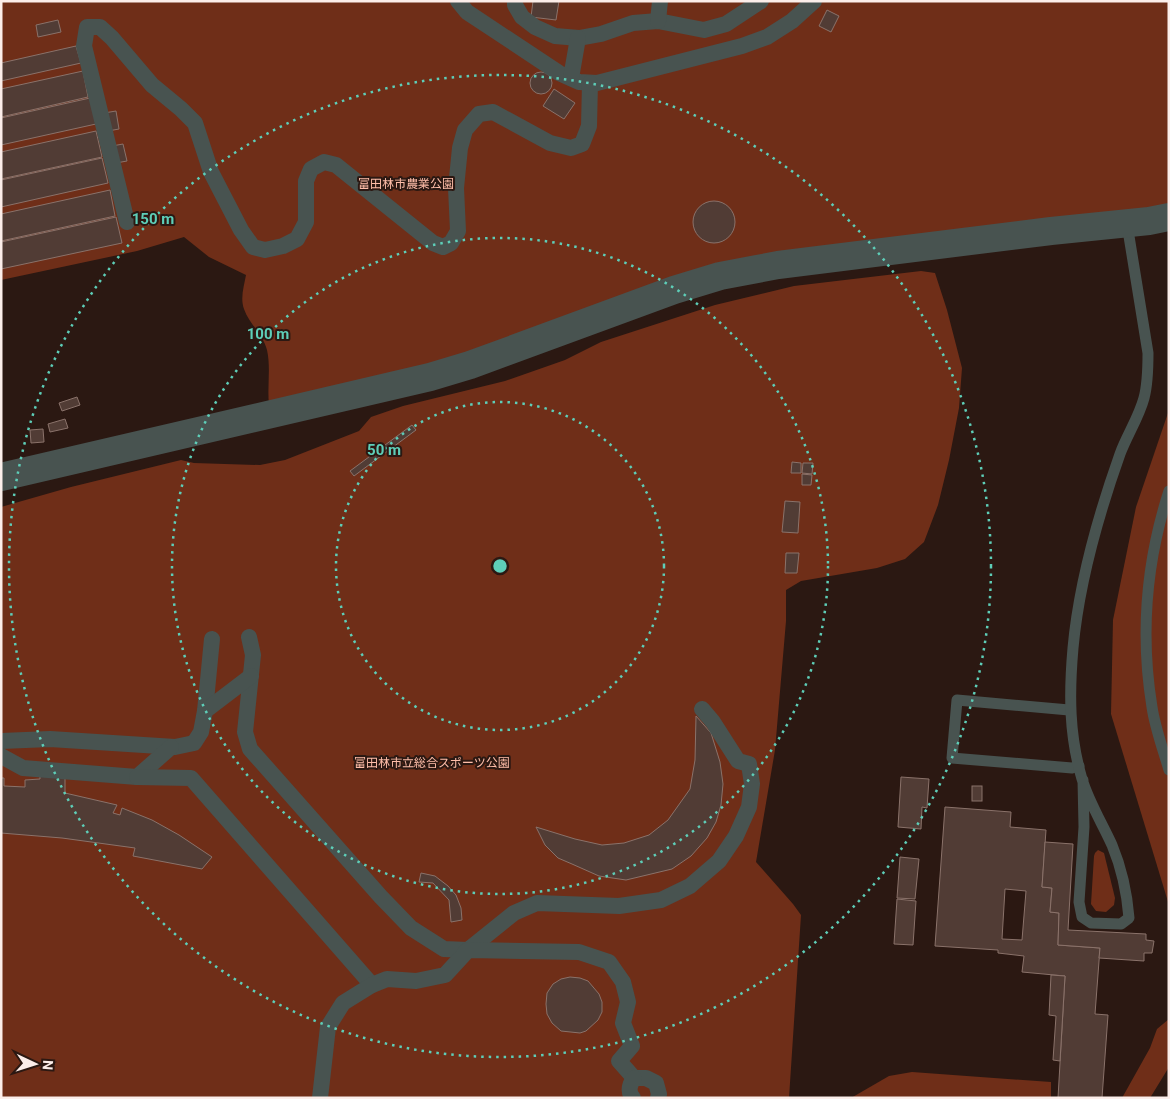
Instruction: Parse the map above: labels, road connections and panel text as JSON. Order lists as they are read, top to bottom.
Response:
{
  "parks": ["富田林市農業公園", "富田林市立総合スポーツ公園"],
  "north": "right",
  "rings": ["150 m", "100 m", "50 m"]
}
